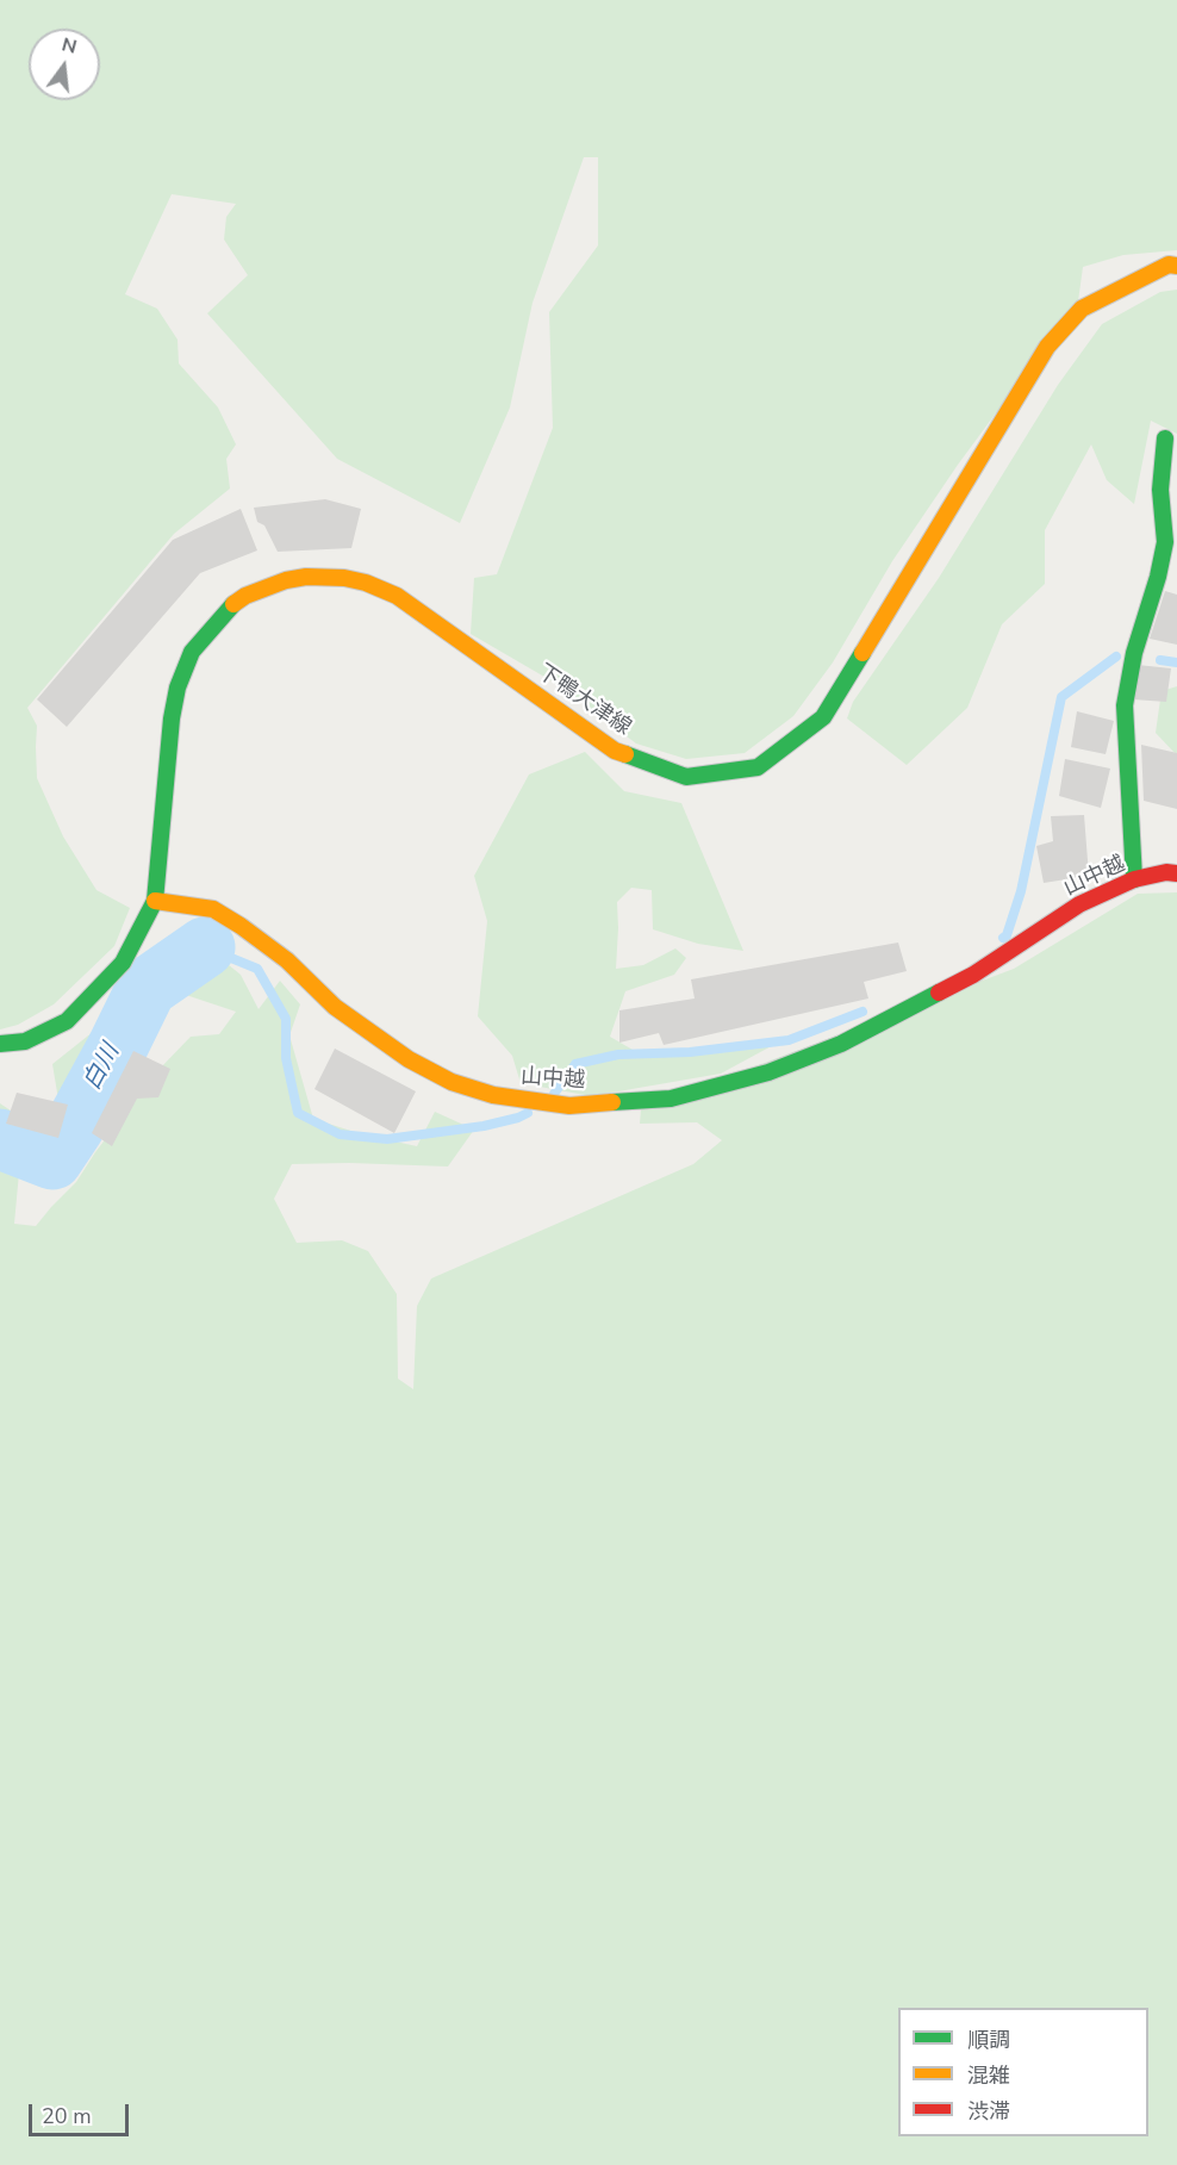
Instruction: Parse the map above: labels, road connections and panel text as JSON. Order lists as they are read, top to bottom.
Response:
{
  "streets": {
    "main road": ["下鴨大津線", "山中越"]
  },
  "crossings": [
    ["下鴨大津線", "山中越"]
  ],
  "water": ["白川"],
  "legend": ["順調", "混雑", "渋滞"],
  "scale_bar": "20 m",
  "north": "top"
}
